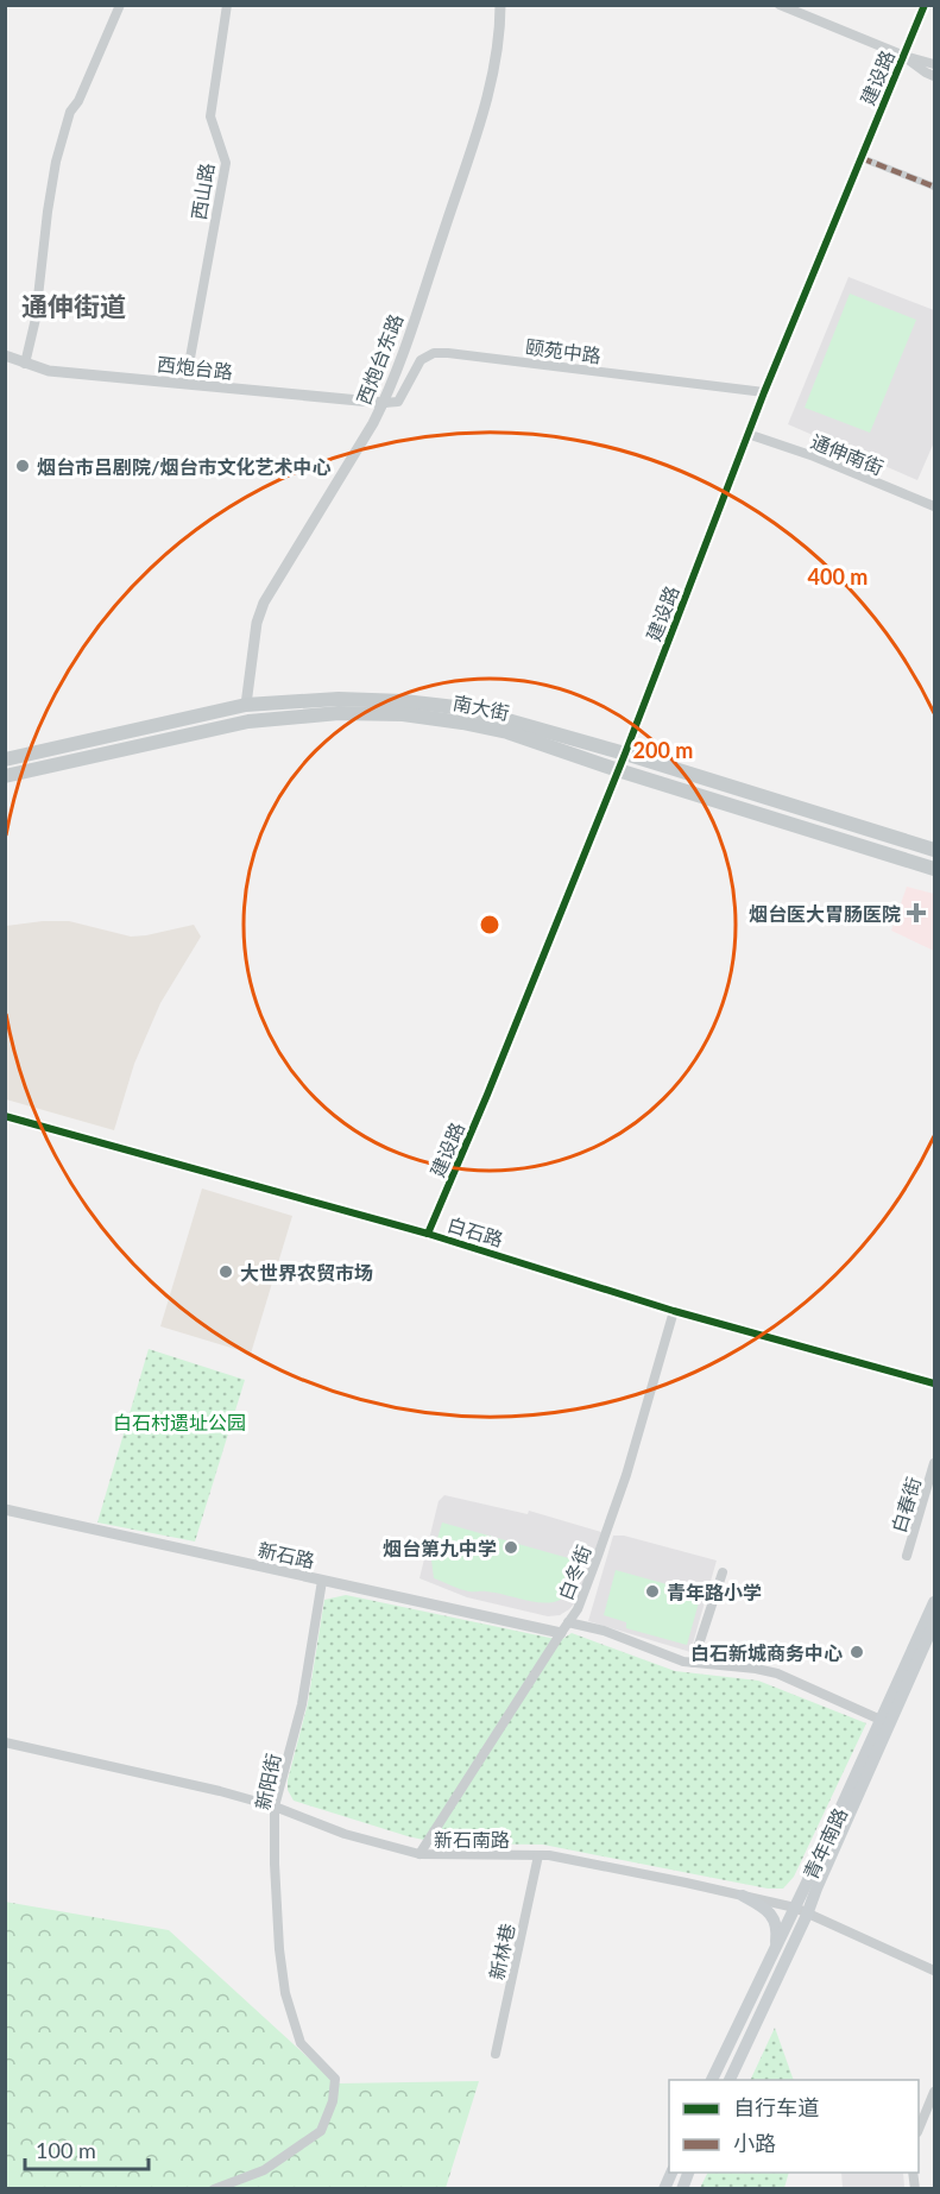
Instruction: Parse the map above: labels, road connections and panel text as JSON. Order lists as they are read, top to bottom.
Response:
{
  "streets": {
    "main road": ["南大街", "青年南路"],
    "street": [
      "建设路",
      "西山路",
      "颐苑中路",
      "西炮台东路",
      "西炮台路",
      "通伸南街",
      "白石路",
      "白春街",
      "新石路",
      "白冬街",
      "新阳街",
      "新石南路",
      "新林巷"
    ]
  },
  "crossings": [
    ["建设路", "颐苑中路"],
    ["建设路", "通伸南街"],
    ["建设路", "南大街"],
    ["建设路", "白石路"],
    ["西山路", "西炮台路"],
    ["颐苑中路", "西炮台东路"],
    ["颐苑中路", "西炮台路"],
    ["西炮台东路", "西炮台路"],
    ["西炮台东路", "南大街"],
    ["白石路", "白冬街"],
    ["新石路", "白冬街"],
    ["新石路", "新阳街"],
    ["白冬街", "新石南路"],
    ["新阳街", "新石南路"],
    ["新石南路", "青年南路"],
    ["新石南路", "新林巷"]
  ],
  "districts": ["通伸街道"],
  "parks": ["白石村遗址公园"],
  "places": {
    "other": [
      "烟台市吕剧院/烟台市文化艺术中心",
      "大世界农贸市场",
      "烟台第九中学",
      "青年路小学",
      "白石新城商务中心"
    ],
    "health": ["烟台医大胃肠医院"]
  },
  "legend": ["自行车道", "小路"],
  "scale_bar": "100 m",
  "rings": ["400 m", "200 m"]
}
